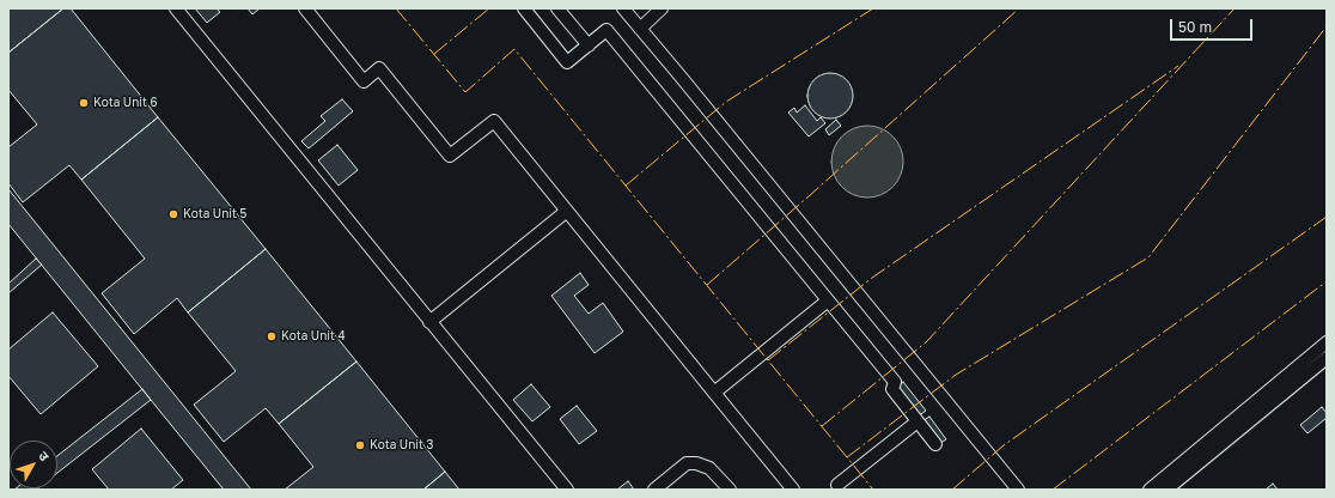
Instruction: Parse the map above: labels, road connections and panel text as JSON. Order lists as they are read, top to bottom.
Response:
{
  "places": [
    "Kota Unit 6",
    "Kota Unit 5",
    "Kota Unit 4",
    "Kota Unit 3"
  ],
  "scale_bar": "50 m",
  "north": "top right"
}
